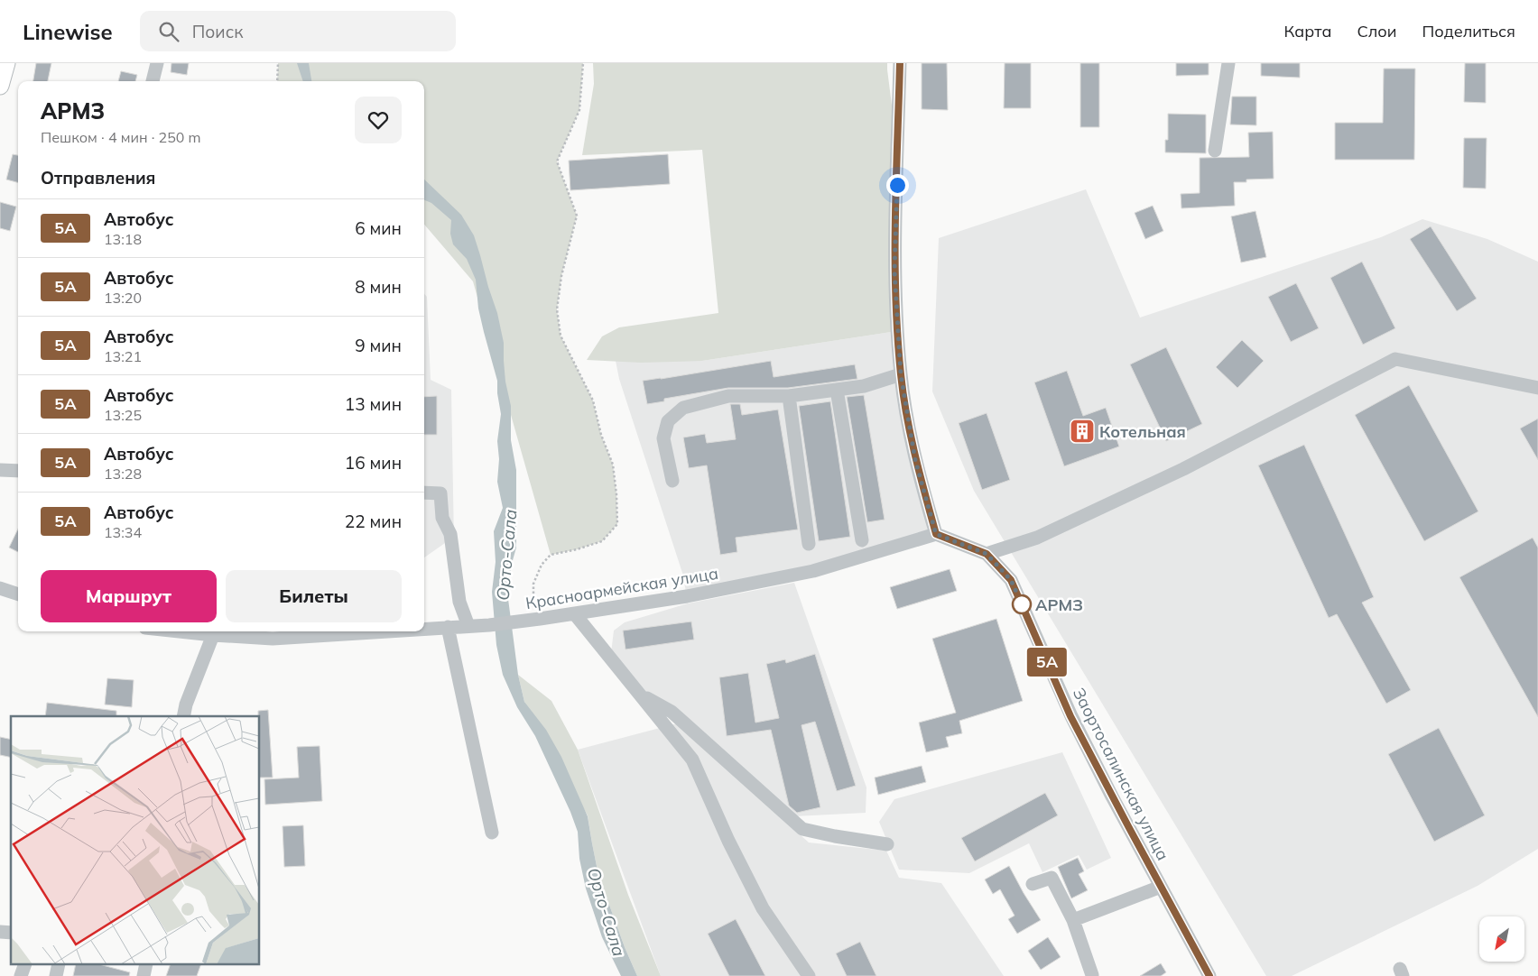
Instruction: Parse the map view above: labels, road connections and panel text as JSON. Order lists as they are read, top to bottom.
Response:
{
  "streets": {
    "street": ["Красноармейская улица", "Заортосалинская улица"]
  },
  "crossings": [
    ["Красноармейская улица", "Заортосалинская улица"]
  ],
  "water": ["Орто-Сала"],
  "places": {
    "building": ["Котельная"],
    "other": ["АРМЗ"]
  },
  "lines": ["bus line 5А"],
  "north": "bottom left",
  "page": {
    "header": "Linewise",
    "search": "Поиск",
    "nav": ["Карта", "Слои", "Поделиться"],
    "on_map": "5А",
    "heading": [
      ["АРМЗ", "Пешком · 4 мин · 250 m"],
      "Отправления"
    ],
    "list": [
      {
        "mark": "5А",
        "name": "Автобус",
        "note": "13:18",
        "value": "6 мин"
      },
      {
        "mark": "5А",
        "name": "Автобус",
        "note": "13:20",
        "value": "8 мин"
      },
      {
        "mark": "5А",
        "name": "Автобус",
        "note": "13:21",
        "value": "9 мин"
      },
      {
        "mark": "5А",
        "name": "Автобус",
        "note": "13:25",
        "value": "13 мин"
      },
      {
        "mark": "5А",
        "name": "Автобус",
        "note": "13:28",
        "value": "16 мин"
      },
      {
        "mark": "5А",
        "name": "Автобус",
        "note": "13:34",
        "value": "22 мин"
      }
    ],
    "buttons": ["Маршрут", "Билеты"]
  }
}
